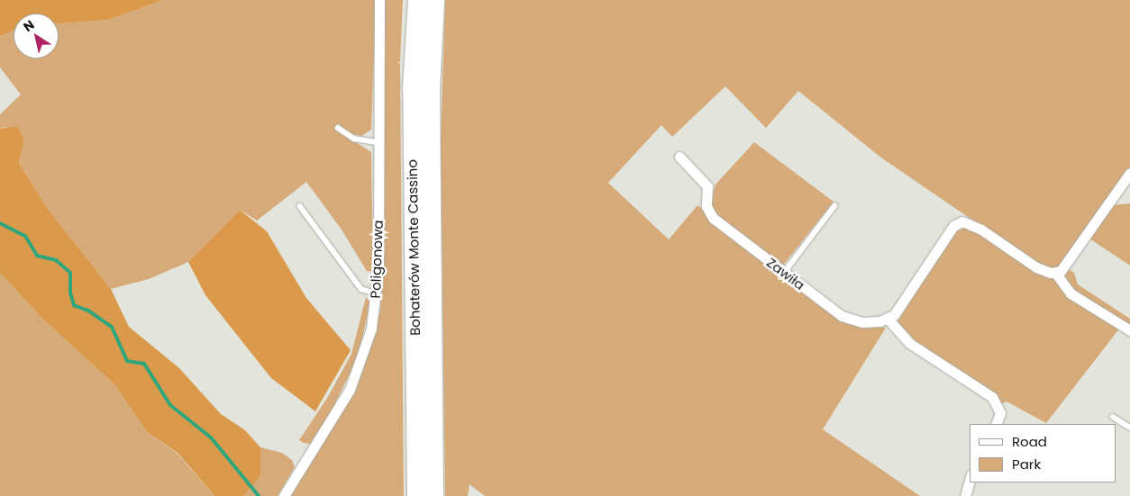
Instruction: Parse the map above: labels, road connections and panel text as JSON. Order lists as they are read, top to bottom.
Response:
{
  "streets": {
    "highway": ["Bohaterów Monte Cassino"],
    "street": ["Poligonowa", "Zawiła"]
  },
  "legend": ["Road", "Park"],
  "north": "top left"
}
